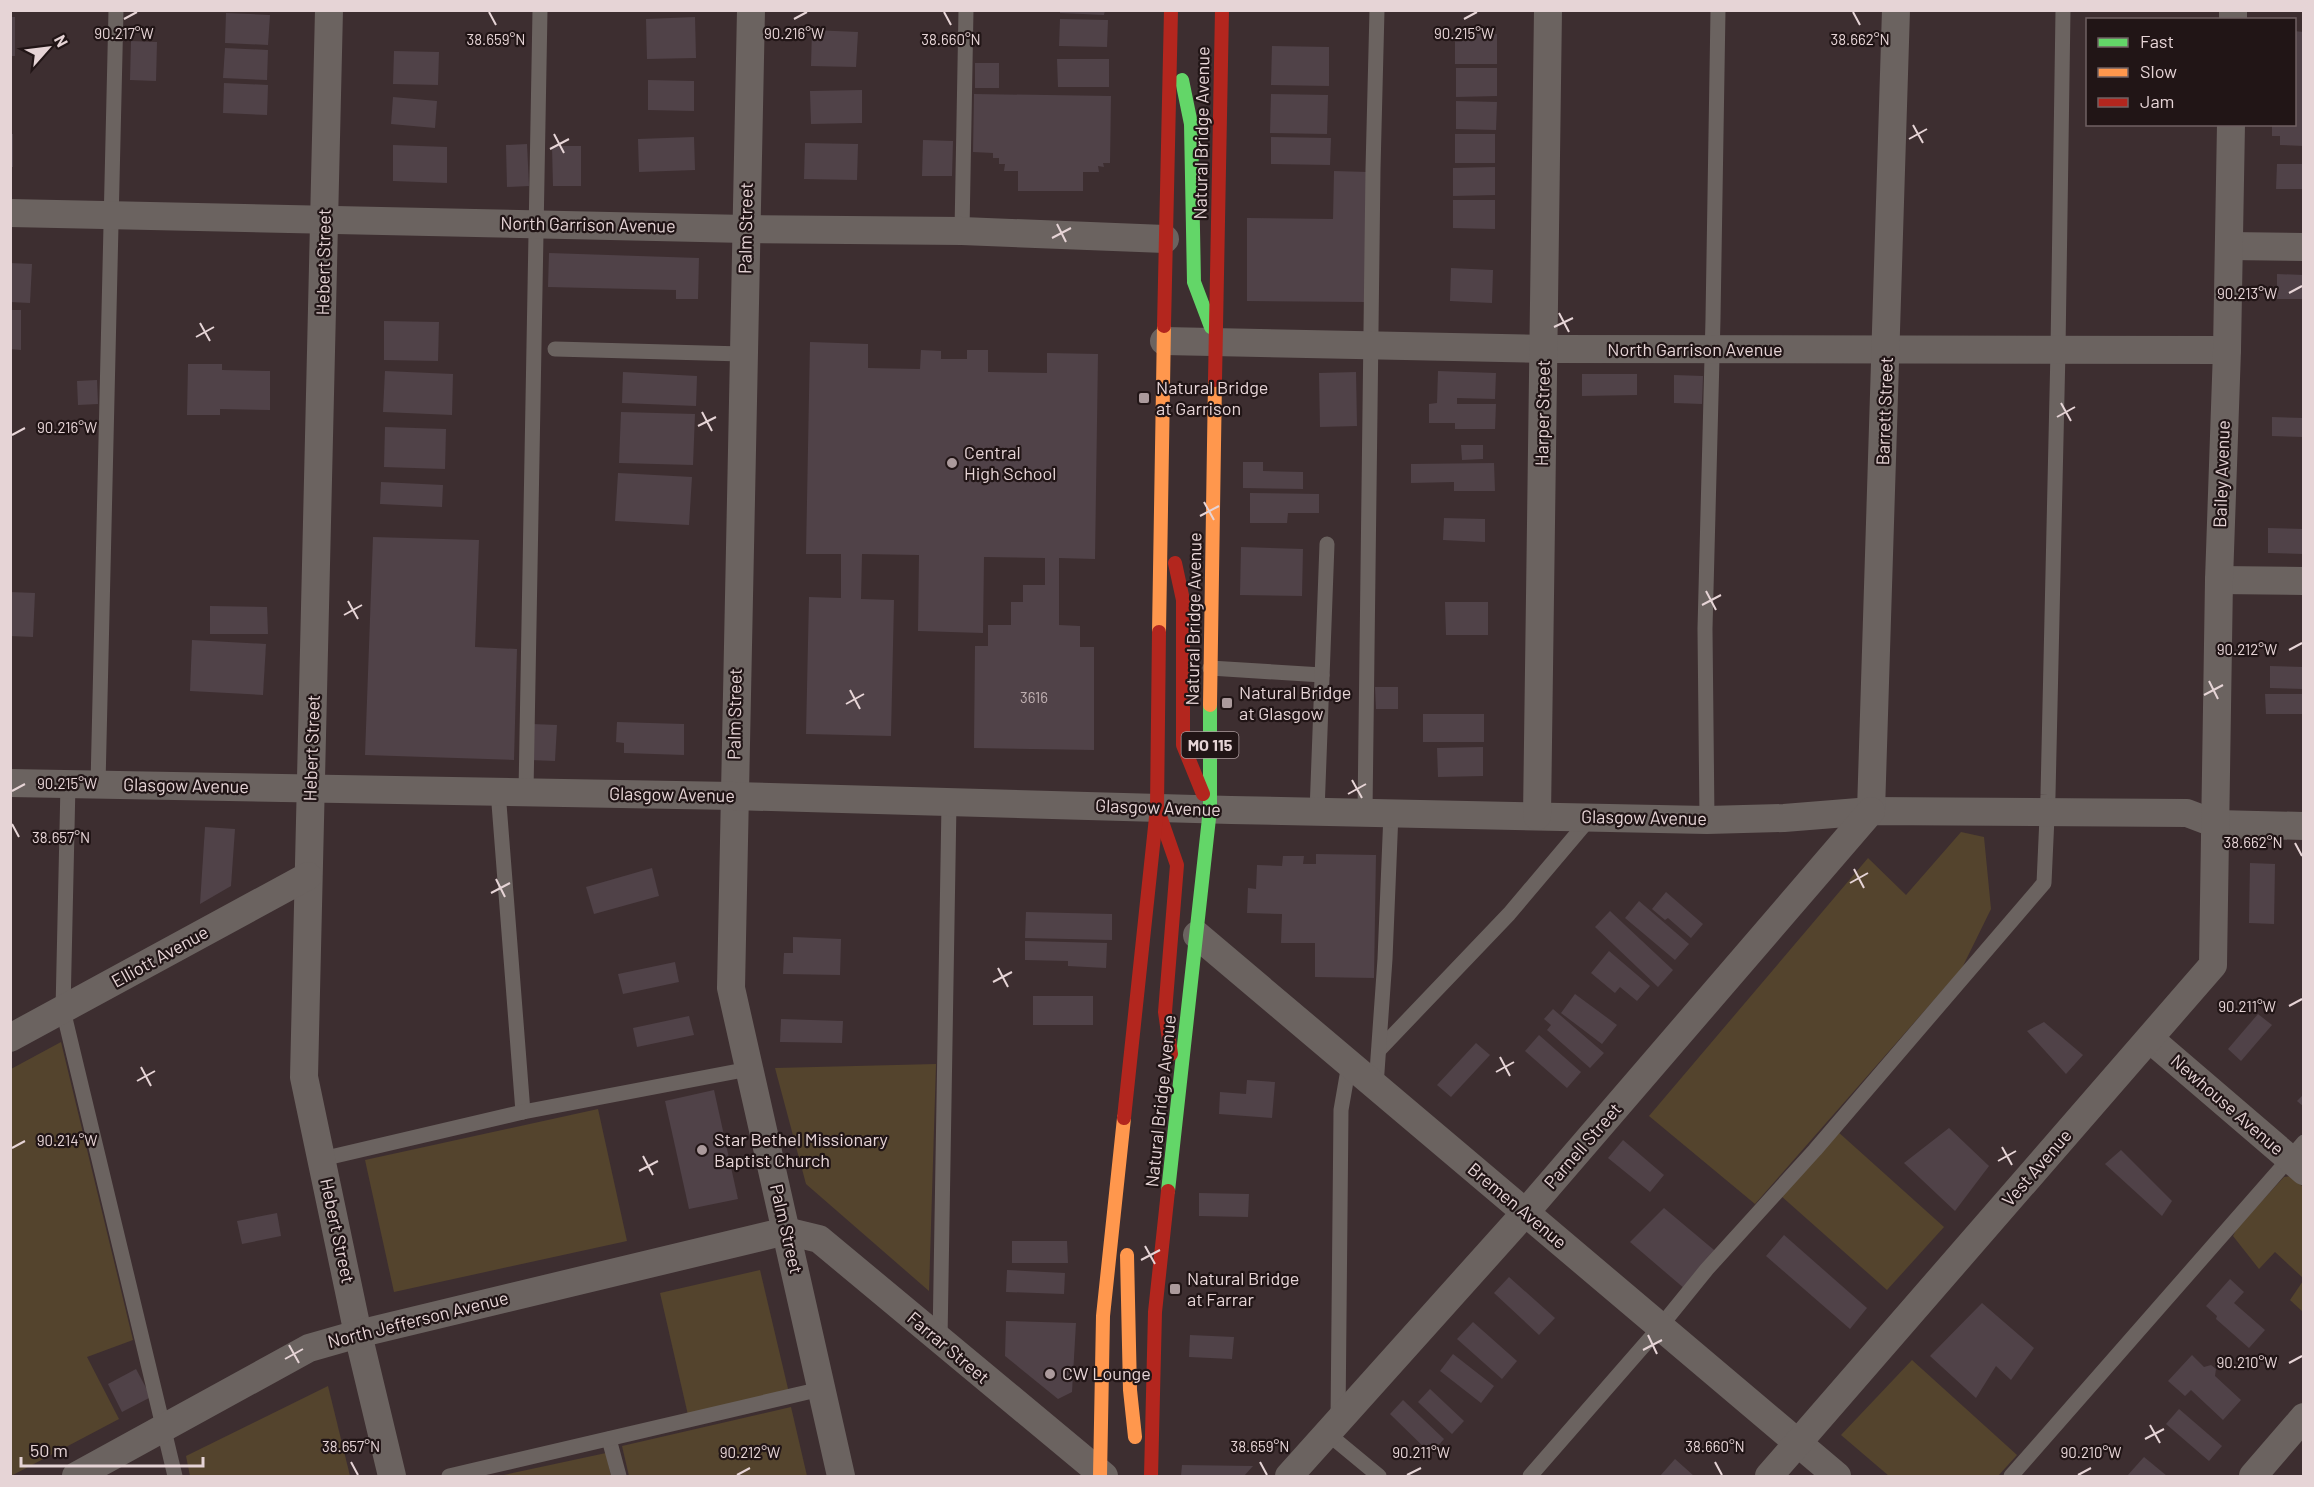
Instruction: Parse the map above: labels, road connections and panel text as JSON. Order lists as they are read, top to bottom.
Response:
{
  "streets": {
    "main road": ["Natural Bridge Avenue", "MO 115"],
    "street": [
      "North Garrison Avenue",
      "Palm Street",
      "Hebert Street",
      "Barrett Street",
      "Harper Street",
      "Bailey Avenue",
      "Glasgow Avenue",
      "Elliott Avenue",
      "Newhouse Avenue",
      "Parnell Street",
      "Vest Avenue",
      "Bremen Avenue",
      "North Jefferson Avenue",
      "Farrar Street"
    ]
  },
  "crossings": [
    ["Natural Bridge Avenue", "North Garrison Avenue"],
    ["Natural Bridge Avenue", "Glasgow Avenue"],
    ["Natural Bridge Avenue", "Bremen Avenue"],
    ["Natural Bridge Avenue", "Farrar Street"],
    ["North Garrison Avenue", "Palm Street"],
    ["North Garrison Avenue", "Hebert Street"],
    ["North Garrison Avenue", "Barrett Street"],
    ["North Garrison Avenue", "Harper Street"],
    ["North Garrison Avenue", "Bailey Avenue"],
    ["Palm Street", "Glasgow Avenue"],
    ["Palm Street", "North Jefferson Avenue"],
    ["Palm Street", "Farrar Street"],
    ["Hebert Street", "Glasgow Avenue"],
    ["Hebert Street", "Elliott Avenue"],
    ["Hebert Street", "North Jefferson Avenue"],
    ["Barrett Street", "Glasgow Avenue"],
    ["Barrett Street", "Parnell Street"],
    ["Harper Street", "Glasgow Avenue"],
    ["Bailey Avenue", "Glasgow Avenue"],
    ["Bailey Avenue", "Vest Avenue"],
    ["Glasgow Avenue", "Parnell Street"],
    ["Glasgow Avenue", "Vest Avenue"],
    ["Newhouse Avenue", "Vest Avenue"],
    ["Parnell Street", "Bremen Avenue"],
    ["Vest Avenue", "Bremen Avenue"],
    ["North Jefferson Avenue", "Farrar Street"]
  ],
  "places": {
    "transit": ["Natural Bridge at Garrison", "Natural Bridge at Glasgow", "Natural Bridge at Farrar"],
    "other": ["Central High School", "Star Bethel Missionary Baptist Church", "CW Lounge"]
  },
  "house_numbers": ["3616"],
  "legend": ["Fast", "Slow", "Jam"],
  "scale_bar": "50 m",
  "north": "top right",
  "coordinates": [
    "90.217°W",
    "90.216°W",
    "90.215°W",
    "38.659°N",
    "38.660°N",
    "38.662°N",
    "90.213°W",
    "90.212°W",
    "38.657°N",
    "90.211°W",
    "90.214°W",
    "90.210°W"
  ]
}
